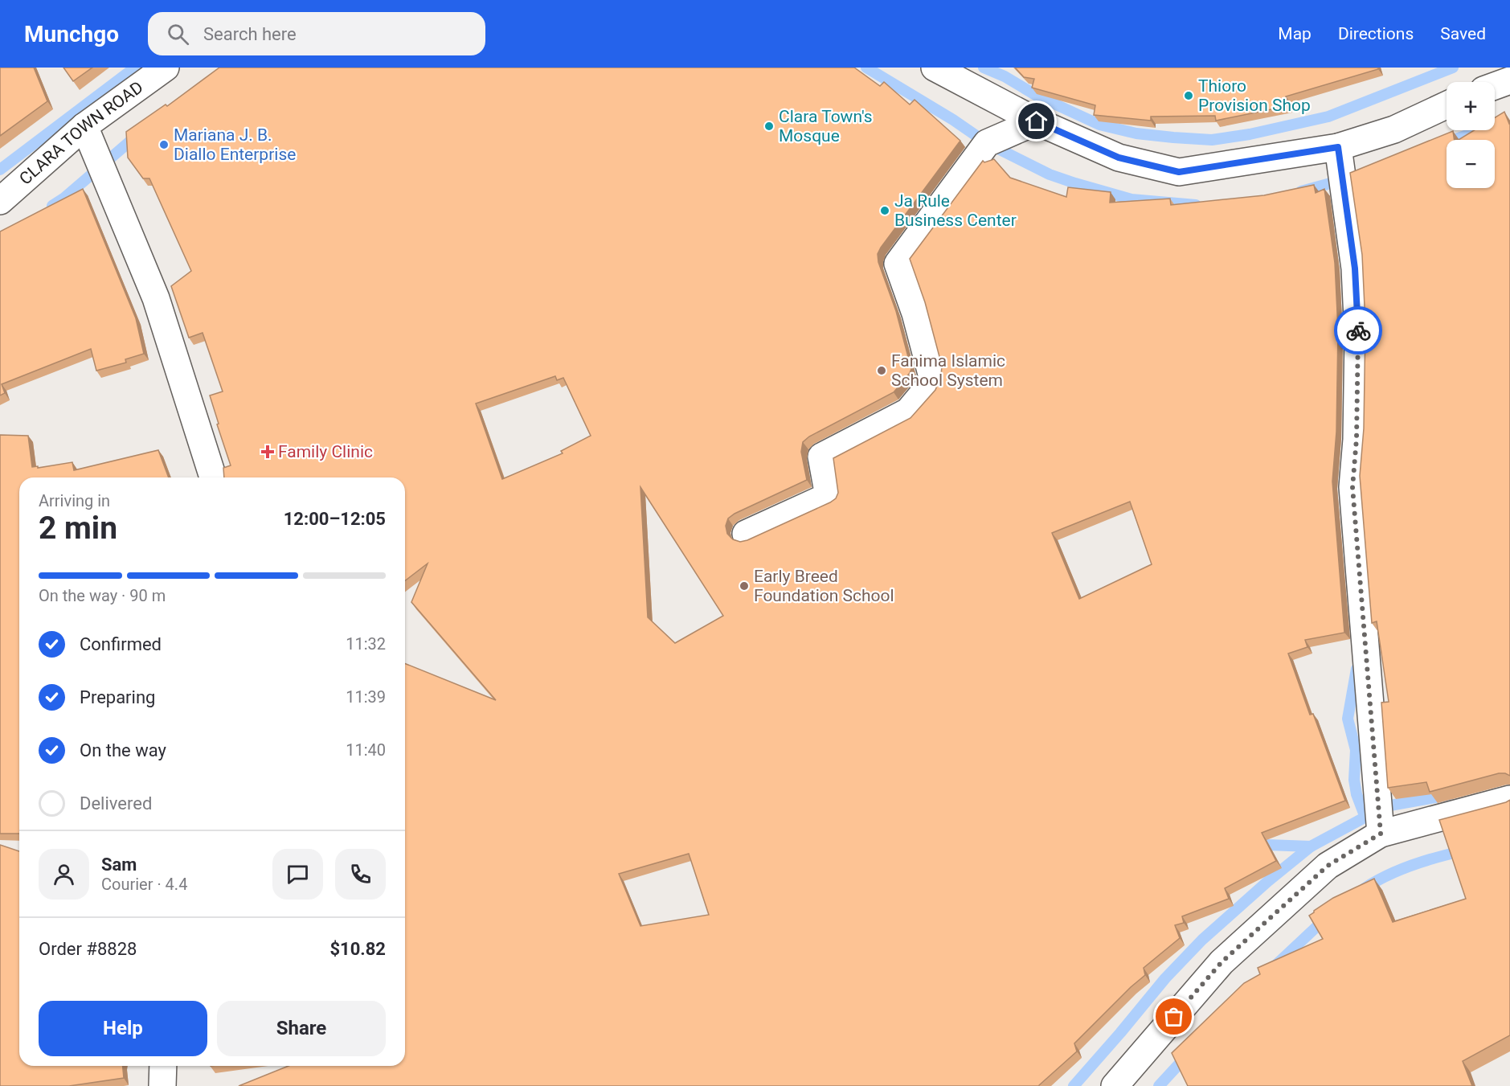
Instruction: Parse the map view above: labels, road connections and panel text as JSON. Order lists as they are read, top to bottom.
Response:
{
  "streets": {
    "street": ["CLARA TOWN ROAD"]
  },
  "places": {
    "other": [
      "Thioro Provision Shop",
      "Clara Town's Mosque",
      "Mariana J. B. Diallo Enterprise",
      "Ja Rule Business Center",
      "Fanima Islamic School System",
      "Early Breed Foundation School"
    ],
    "health": ["Family Clinic"]
  },
  "page": {
    "header": "Munchgo",
    "search": "Search here",
    "nav": ["Map", "Directions", "Saved"],
    "map_buttons": ["+", "−"],
    "heading": ["2 min", "Arriving in", "12:00–12:05"],
    "panel": [
      "Sam",
      "Courier · 4.4",
      "Order #8828",
      "$10.82"
    ],
    "bar": "On the way · 90 m",
    "list": [
      ["Confirmed", "11:32"],
      ["Preparing", "11:39"],
      ["On the way", "11:40"],
      "Delivered"
    ],
    "buttons": ["Help", "Share"]
  }
}
